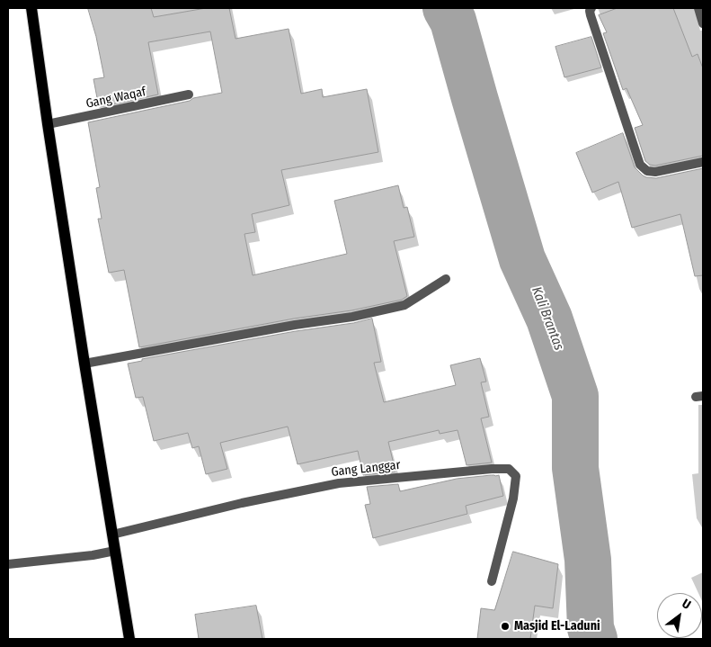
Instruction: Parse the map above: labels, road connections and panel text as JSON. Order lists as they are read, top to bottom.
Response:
{
  "streets": {
    "street": ["Gang Waqaf", "Gang Langgar"]
  },
  "water": ["Kali Brantas"],
  "places": ["Masjid El-Laduni"],
  "north": "top right"
}
